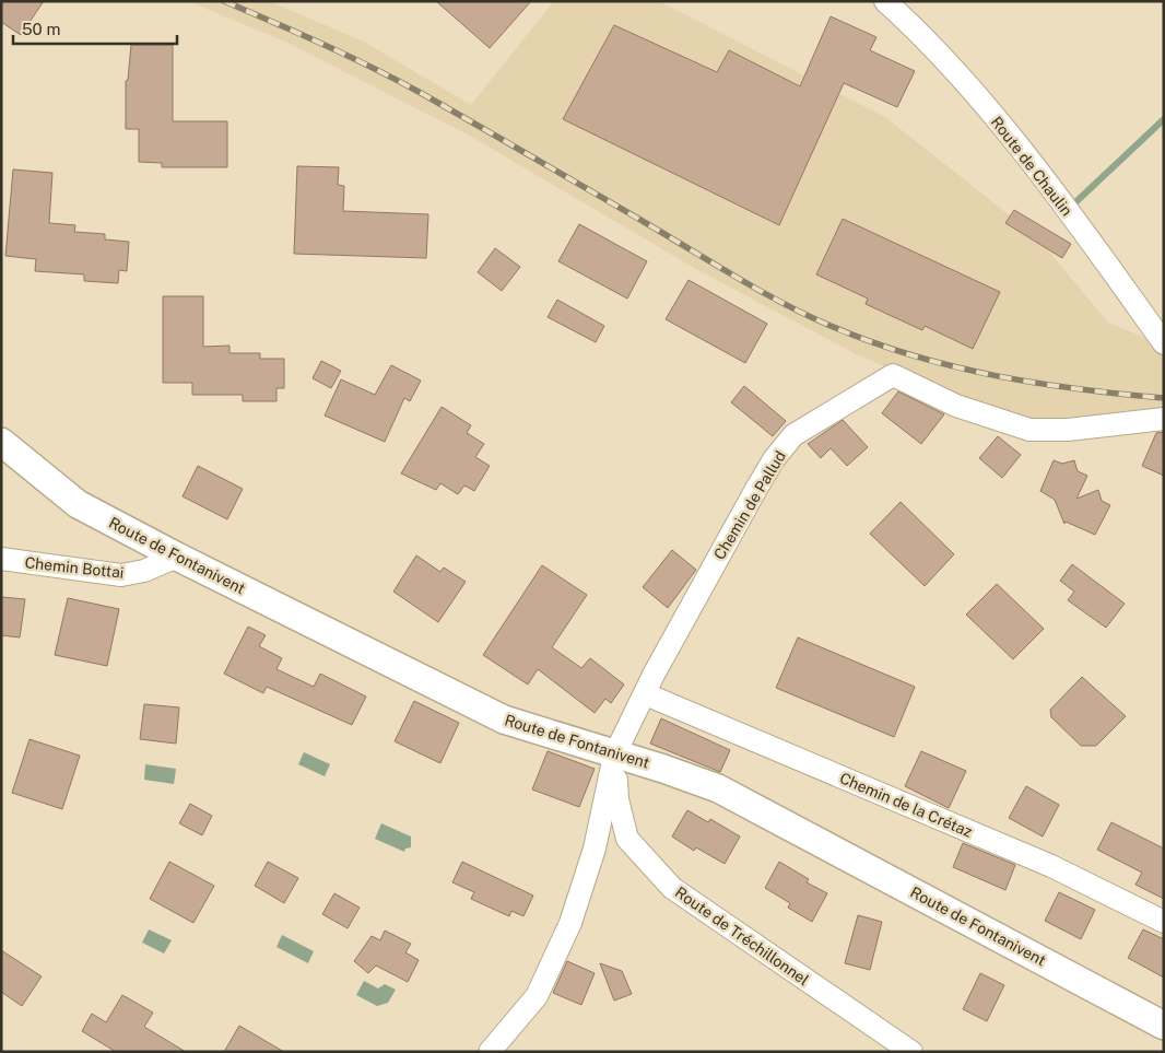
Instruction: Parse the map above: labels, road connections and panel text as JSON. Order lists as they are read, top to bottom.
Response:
{
  "streets": {
    "street": [
      "Route de Chaulin",
      "Chemin de Pallud",
      "Route de Fontanivent",
      "Chemin Bottai",
      "Chemin de la Crétaz",
      "Route de Tréchillonnel"
    ]
  },
  "crossings": [
    ["Chemin de Pallud", "Route de Fontanivent"],
    ["Chemin de Pallud", "Chemin de la Crétaz"],
    ["Chemin de Pallud", "Route de Tréchillonnel"],
    ["Route de Fontanivent", "Chemin Bottai"],
    ["Route de Fontanivent", "Route de Tréchillonnel"]
  ],
  "scale_bar": "50 m"
}
